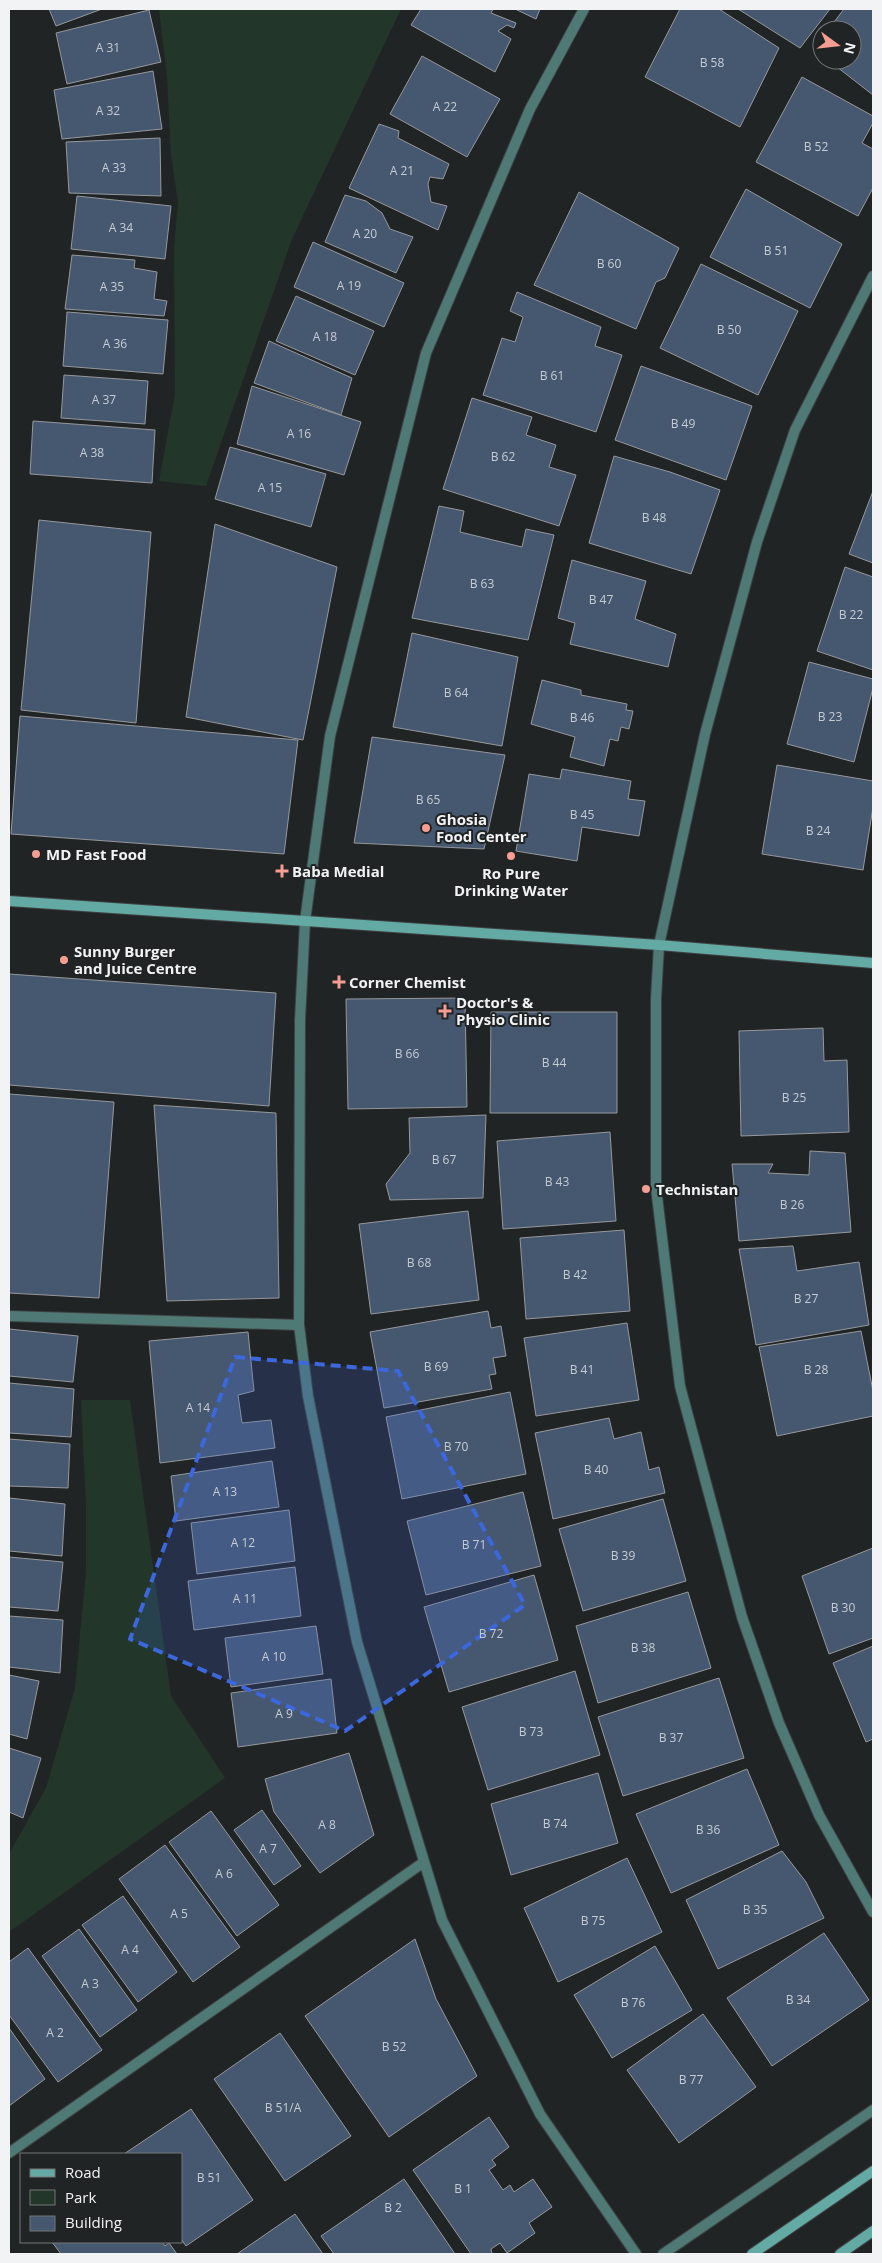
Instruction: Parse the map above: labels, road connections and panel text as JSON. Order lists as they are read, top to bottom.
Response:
{
  "places": {
    "other": [
      "Ghosia Food Center",
      "MD Fast Food",
      "Ro Pure Drinking Water",
      "Sunny Burger and Juice Centre",
      "Technistan"
    ],
    "health": ["Baba Medial", "Corner Chemist", "Doctor's & Physio Clinic"]
  },
  "house_numbers": [
    "A 31",
    "B 58",
    "A 22",
    "A 32",
    "B 52",
    "A 33",
    "A 21",
    "A 34",
    "A 20",
    "B 51",
    "B 60",
    "A 19",
    "A 35",
    "B 50",
    "A 18",
    "A 36",
    "B 61",
    "A 37",
    "B 49",
    "A 16",
    "A 38",
    "B 62",
    "A 15",
    "B 48",
    "B 63",
    "B 47",
    "B 22",
    "B 64",
    "B 23",
    "B 46",
    "B 65",
    "B 45",
    "B 24",
    "B 66",
    "B 44",
    "B 25",
    "B 67",
    "B 43",
    "B 26",
    "B 68",
    "B 42",
    "B 27",
    "B 69",
    "B 41",
    "B 28",
    "A 14",
    "B 70",
    "B 40",
    "A 13",
    "A 12",
    "B 71",
    "B 39",
    "A 11",
    "B 30",
    "B 72",
    "B 38",
    "A 10",
    "A 9",
    "B 73",
    "B 37",
    "B 74",
    "A 8",
    "B 36",
    "A 7",
    "A 6",
    "B 35",
    "A 5",
    "B 75",
    "A 4",
    "A 3",
    "B 34",
    "B 76",
    "A 2",
    "B 52",
    "B 77",
    "B 51/A",
    "B 51",
    "B 1",
    "B 2"
  ],
  "legend": ["Road", "Park", "Building"],
  "north": "right"
}
